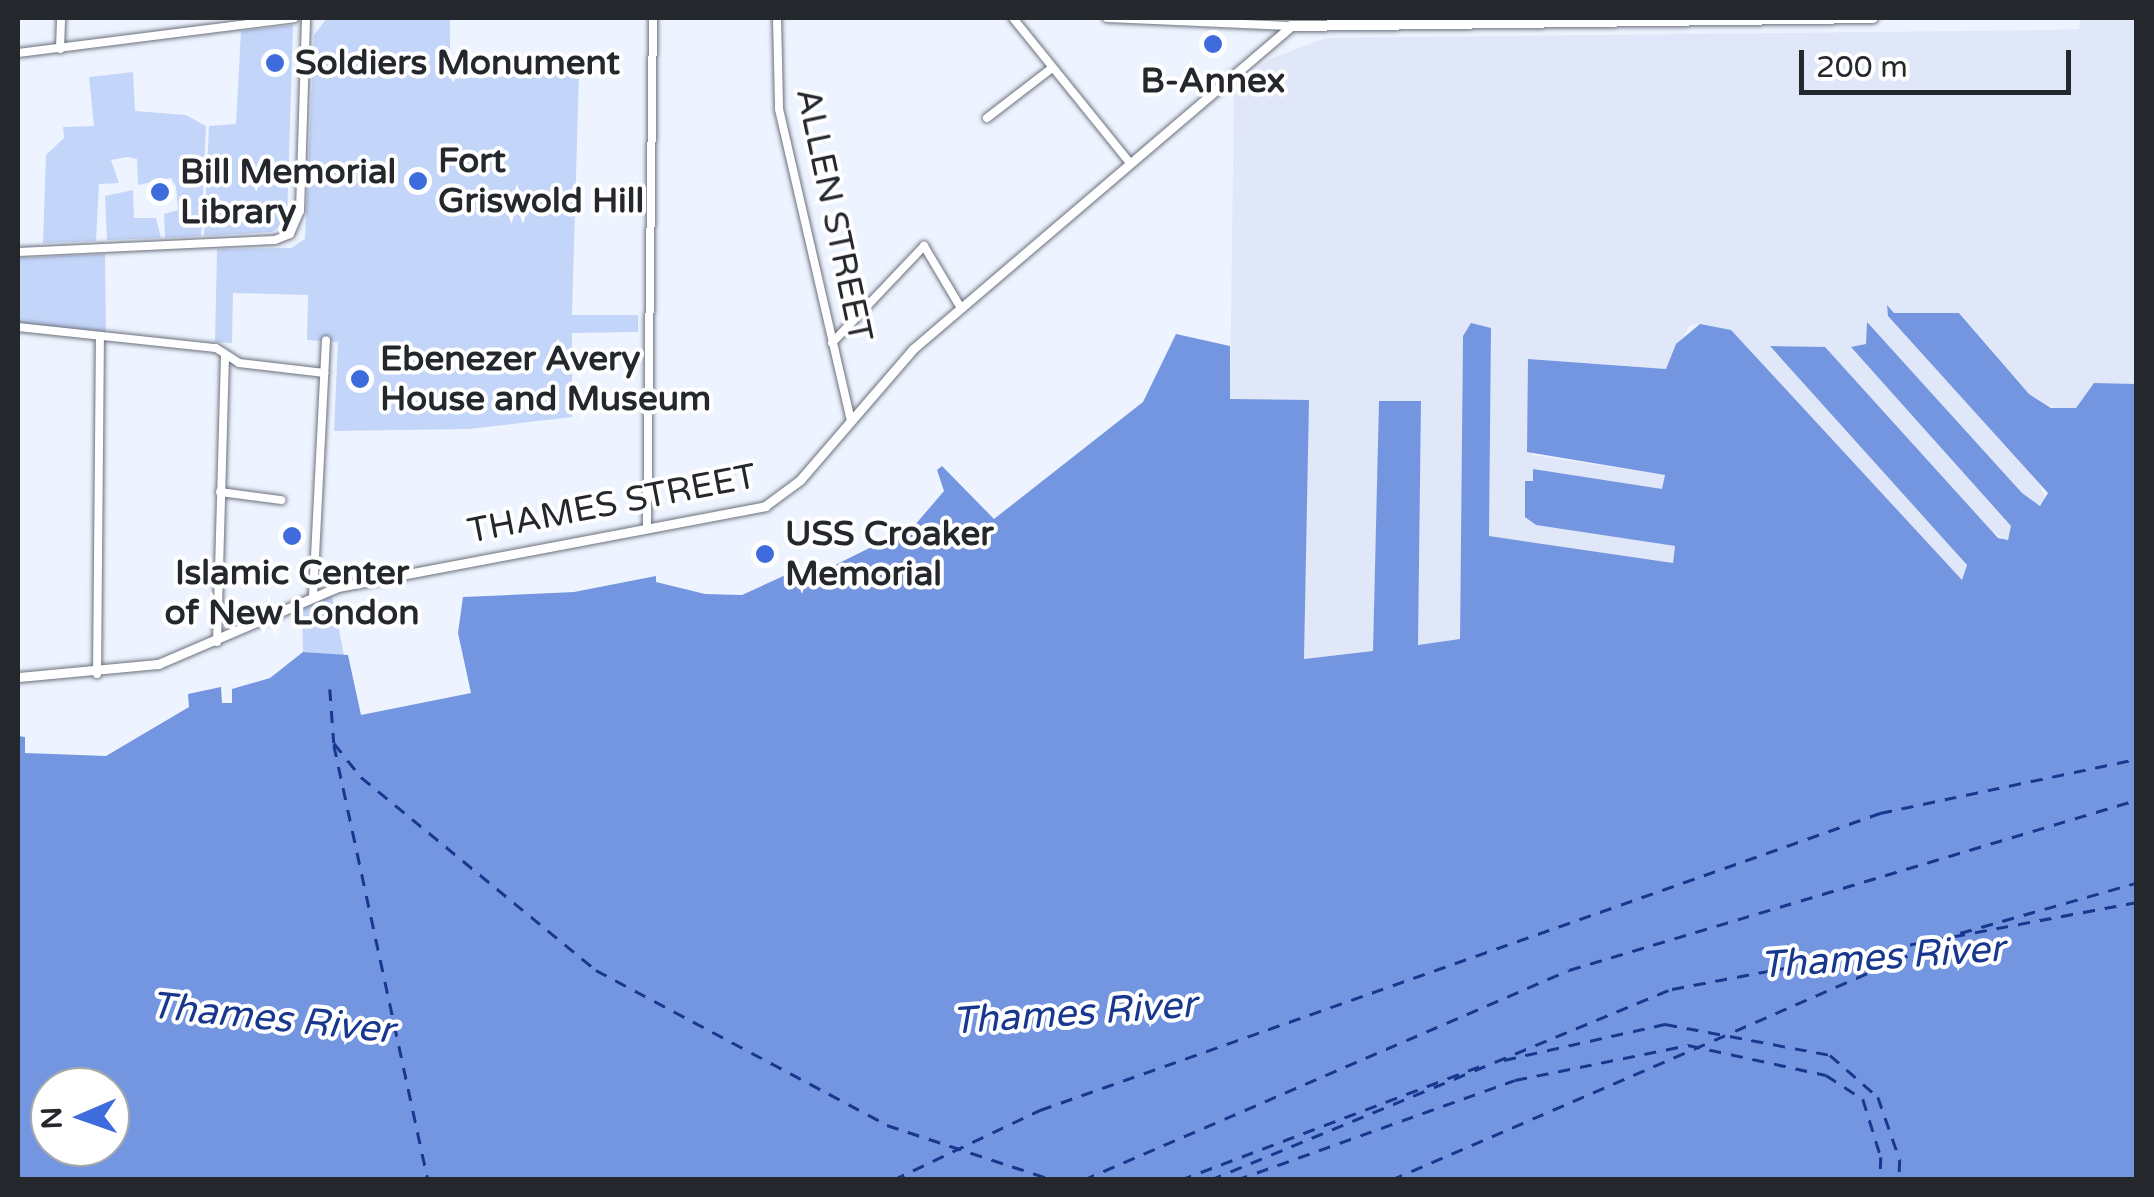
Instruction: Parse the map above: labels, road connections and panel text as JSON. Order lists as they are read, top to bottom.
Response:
{
  "streets": {
    "street": ["ALLEN STREET", "THAMES STREET"]
  },
  "crossings": [
    ["ALLEN STREET", "THAMES STREET"]
  ],
  "water": ["Thames River"],
  "places": [
    "B-Annex",
    "Soldiers Monument",
    "Fort Griswold Hill",
    "Bill Memorial Library",
    "Ebenezer Avery House and Museum",
    "Islamic Center of New London",
    "USS Croaker Memorial"
  ],
  "scale_bar": "200 m",
  "north": "left"
}
